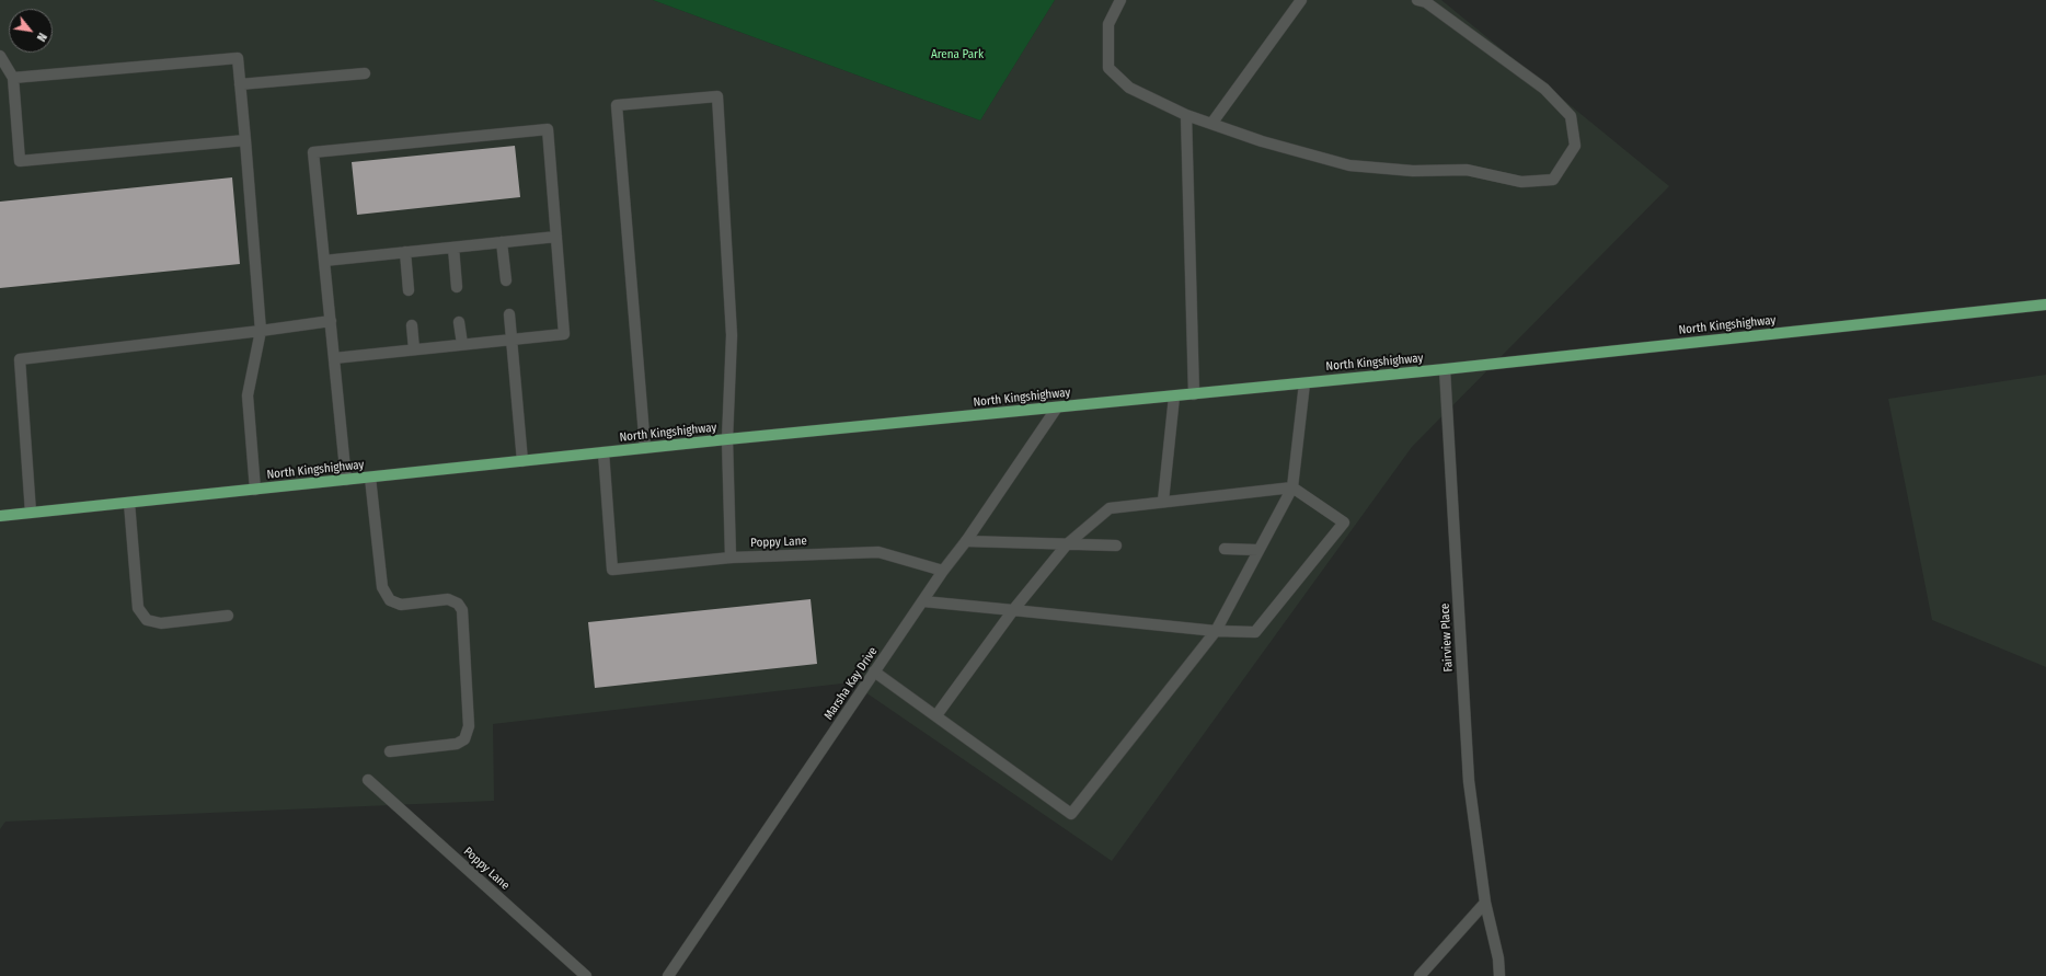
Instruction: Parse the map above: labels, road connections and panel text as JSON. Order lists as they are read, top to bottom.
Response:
{
  "streets": {
    "main road": ["North Kingshighway"],
    "street": ["Poppy Lane", "Fairview Place", "Marsha Kay Drive"]
  },
  "crossings": [
    ["North Kingshighway", "Poppy Lane"],
    ["North Kingshighway", "Fairview Place"],
    ["North Kingshighway", "Marsha Kay Drive"],
    ["Poppy Lane", "Marsha Kay Drive"]
  ],
  "parks": ["Arena Park"],
  "north": "bottom right"
}
